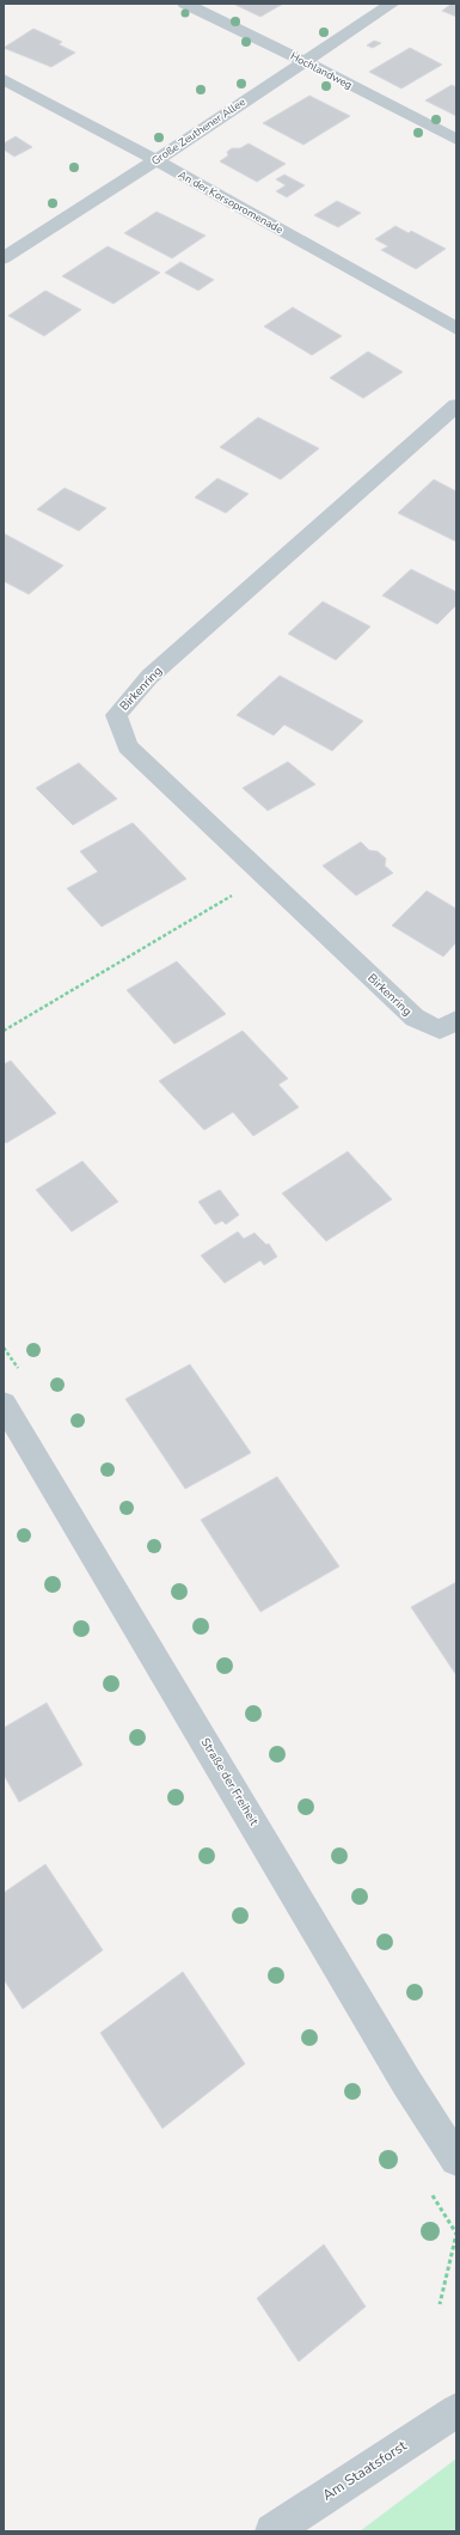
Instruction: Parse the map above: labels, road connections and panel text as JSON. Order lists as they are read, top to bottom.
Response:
{
  "streets": {
    "street": [
      "Hochlandweg",
      "Große Zeuthener Allee",
      "An der Korsopromenade",
      "Birkenring",
      "Straße der Freiheit",
      "Am Staatsforst"
    ]
  },
  "crossings": [
    ["Hochlandweg", "Große Zeuthener Allee"],
    ["Große Zeuthener Allee", "An der Korsopromenade"]
  ]
}
